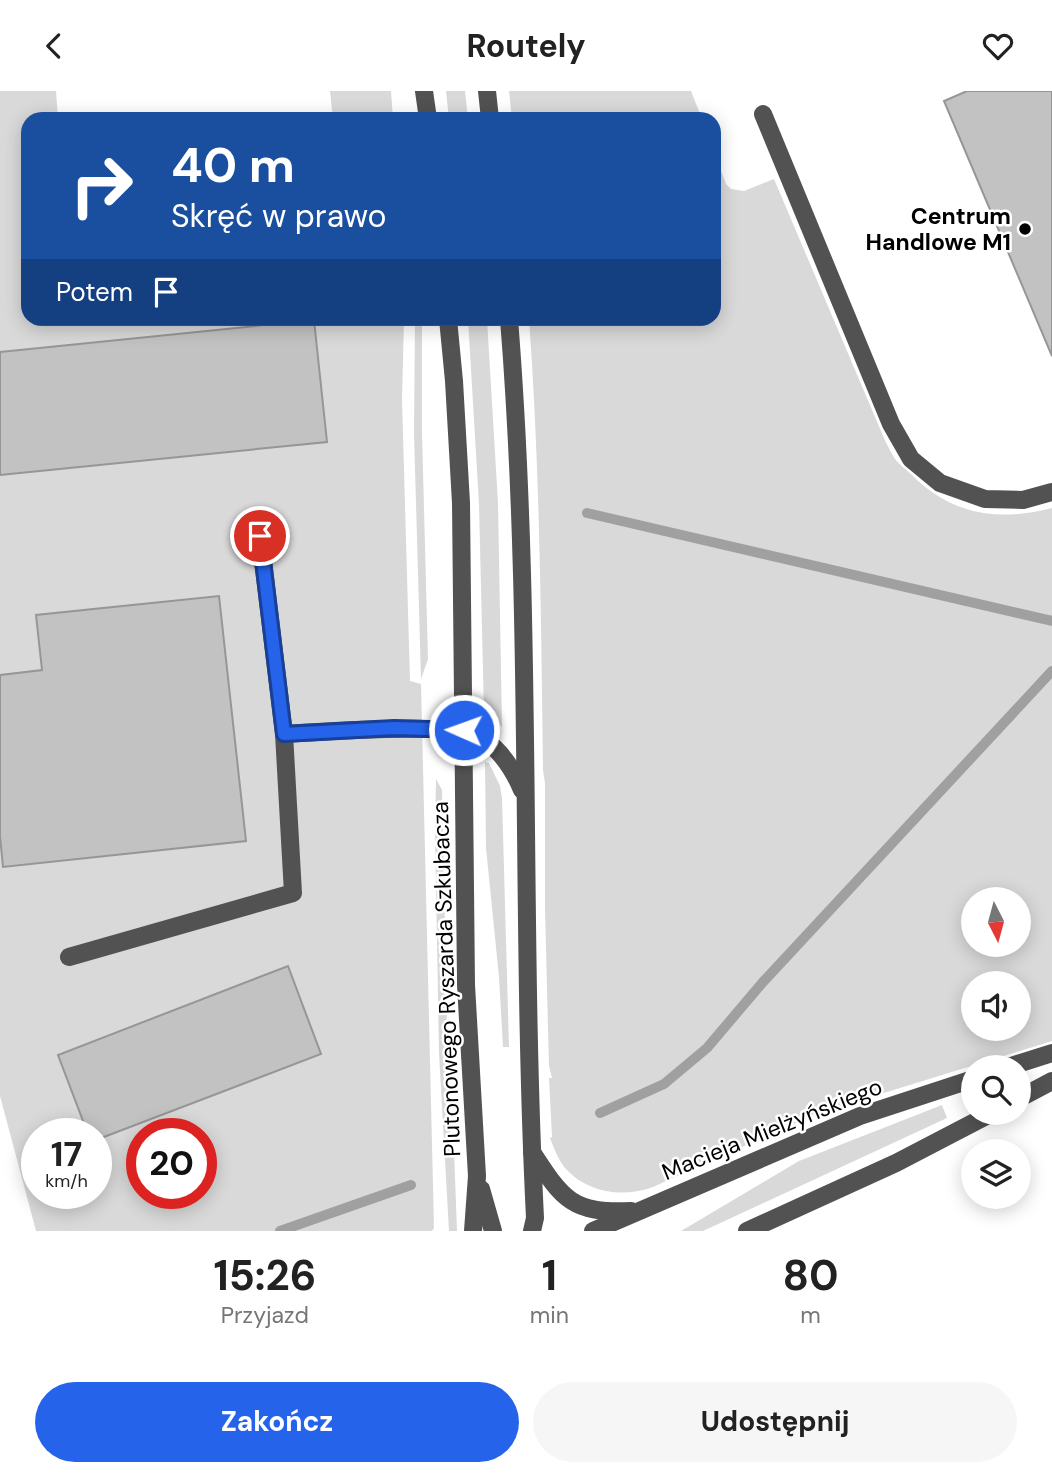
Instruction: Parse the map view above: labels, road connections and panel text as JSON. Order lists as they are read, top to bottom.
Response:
{
  "streets": {
    "street": ["Plutonowego Ryszarda Szkubacza", "Macieja Mielżyńskiego"]
  },
  "places": ["Centrum Handlowe M1"],
  "north": "bottom",
  "page": {
    "header": "Routely",
    "turn": ["40 m", "Skręć w prawo"],
    "then": "Potem",
    "speed": "17 km/h",
    "limit": "20",
    "eta": [
      "15:26",
      "Przyjazd",
      "1",
      "min",
      "80",
      "m"
    ],
    "buttons": ["Zakończ", "Udostępnij"]
  }
}
